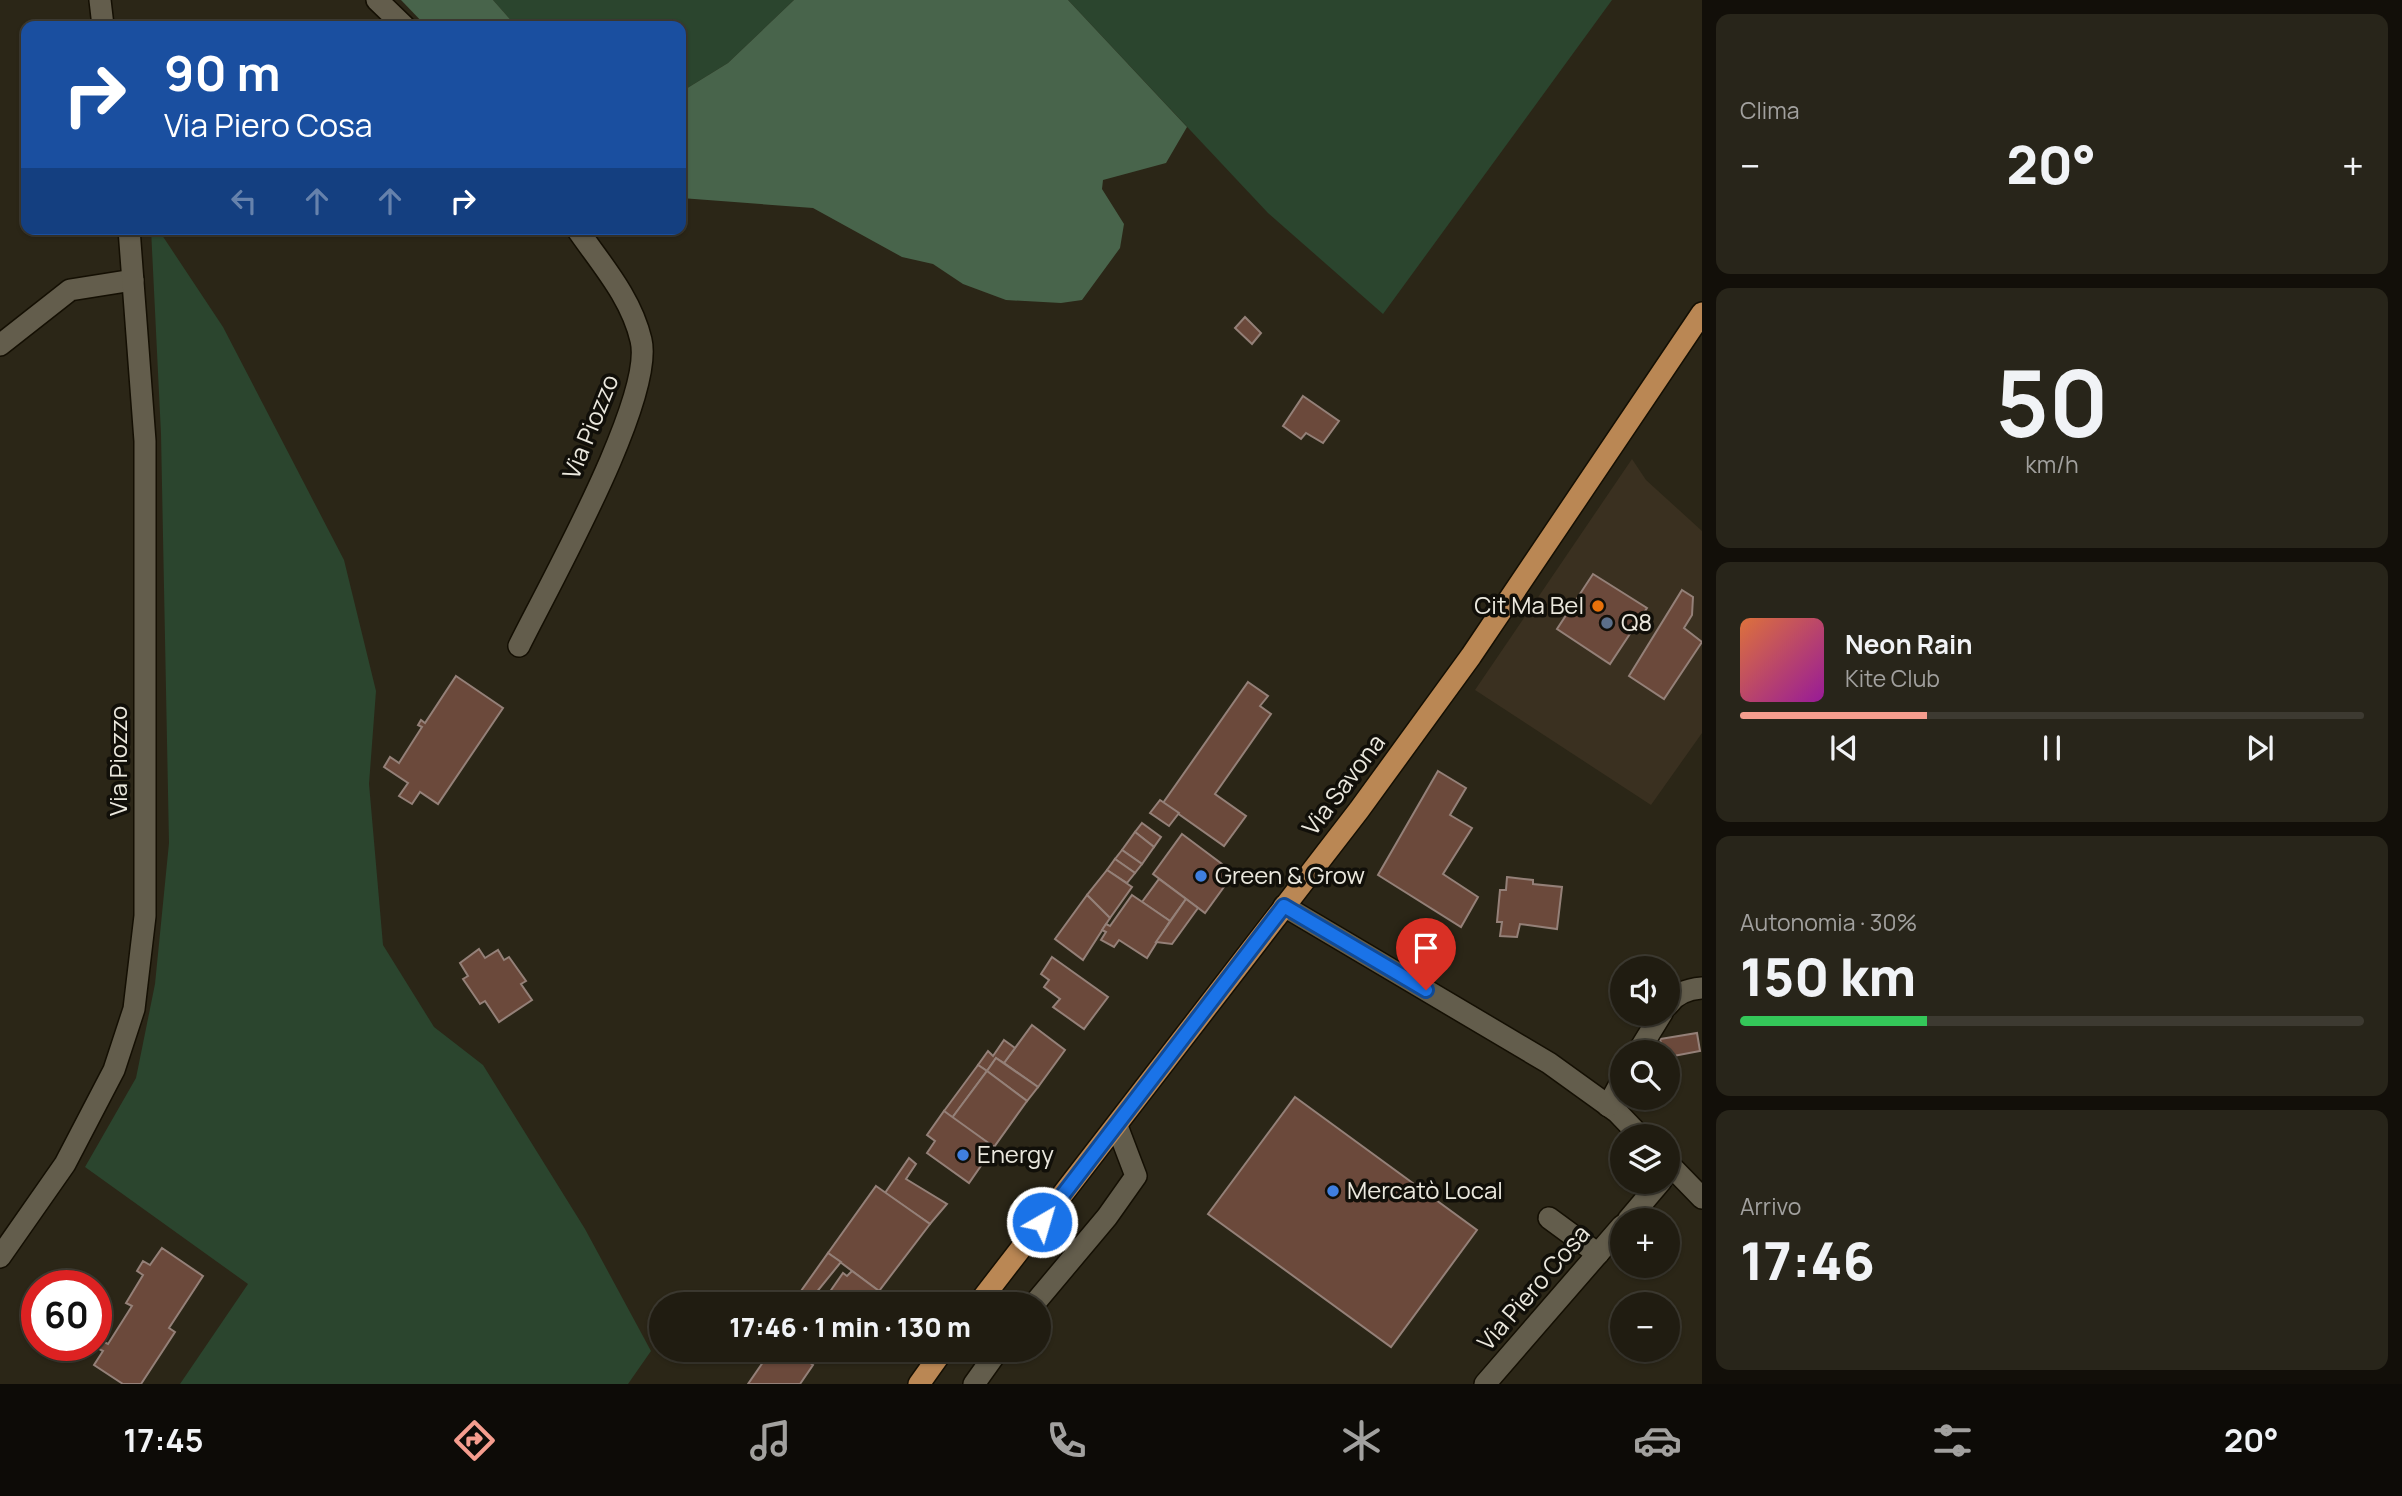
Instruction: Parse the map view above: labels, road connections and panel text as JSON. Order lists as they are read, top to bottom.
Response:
{
  "streets": {
    "main road": ["Via Savona"],
    "street": ["Via Piozzo", "Via Piero Cosa"]
  },
  "places": [
    "Cit Ma Bel",
    "Q8",
    "Green & Grow",
    "Energy",
    "Mercatò Local"
  ],
  "page": {
    "tile": [
      "Clima",
      ["50", "km/h"],
      ["Autonomia · 30%", "150 km"],
      ["Arrivo", "17:46"]
    ],
    "turn": ["90 m", "Via Piero Cosa"],
    "heat": ["−", "20°", "+"],
    "song": ["Neon Rain", "Kite Club"],
    "map_buttons": ["+", "−"],
    "limit": "60",
    "trip": "17:46 · 1 min · 130 m",
    "tabs": ["17:45", "20°"]
  }
}
